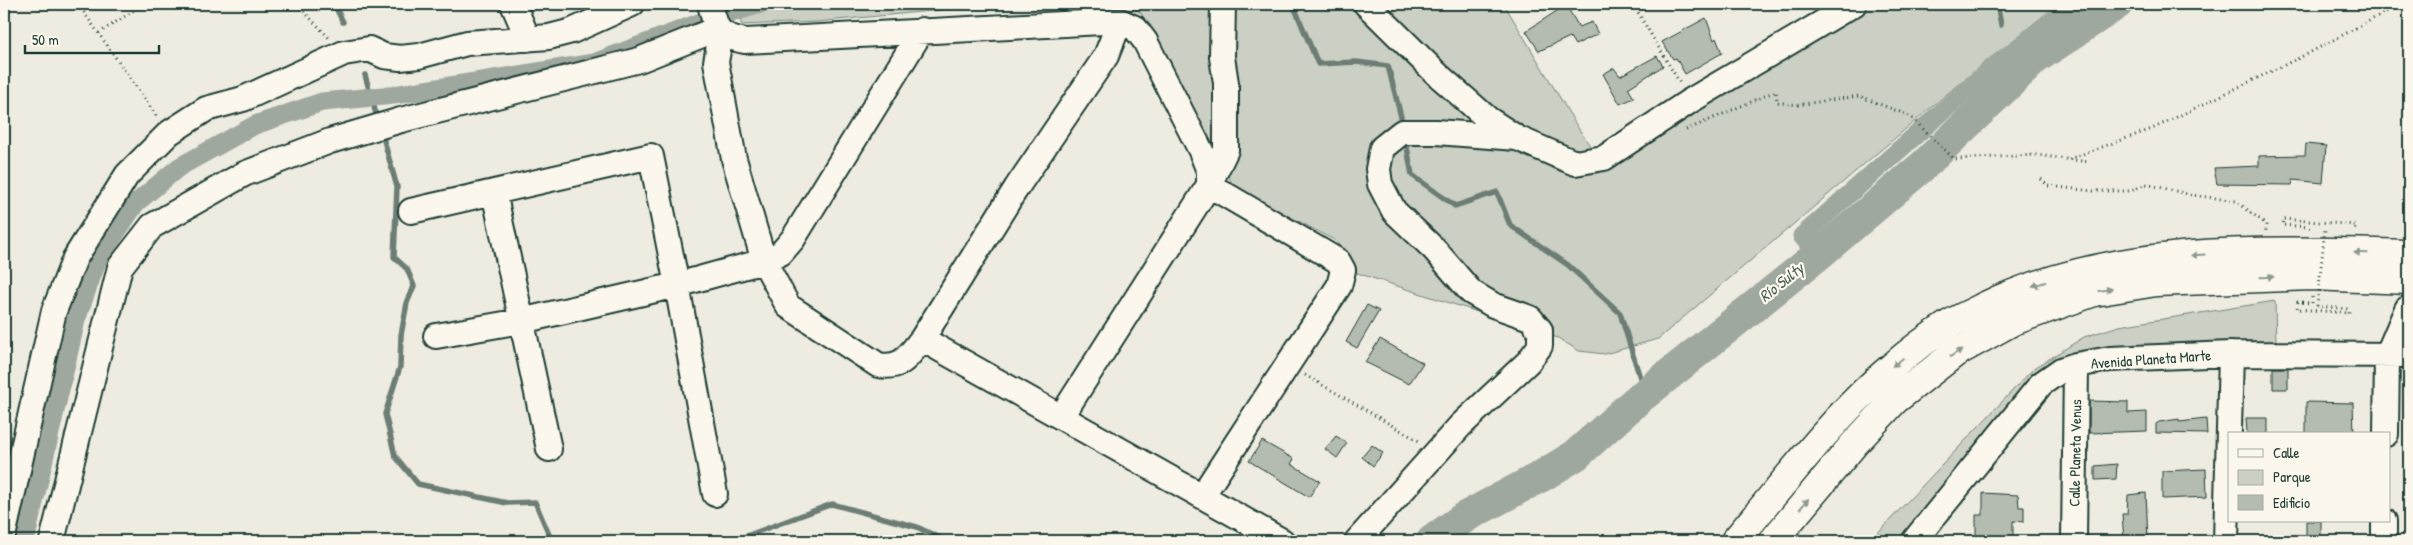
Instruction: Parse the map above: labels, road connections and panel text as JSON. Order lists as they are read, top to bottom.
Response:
{
  "streets": {
    "street": ["Avenida Planeta Marte", "Calle Planeta Venus"]
  },
  "crossings": [
    ["Avenida Planeta Marte", "Calle Planeta Venus"]
  ],
  "water": ["Río Sulty"],
  "legend": ["Calle", "Parque", "Edificio"],
  "scale_bar": "50 m"
}
